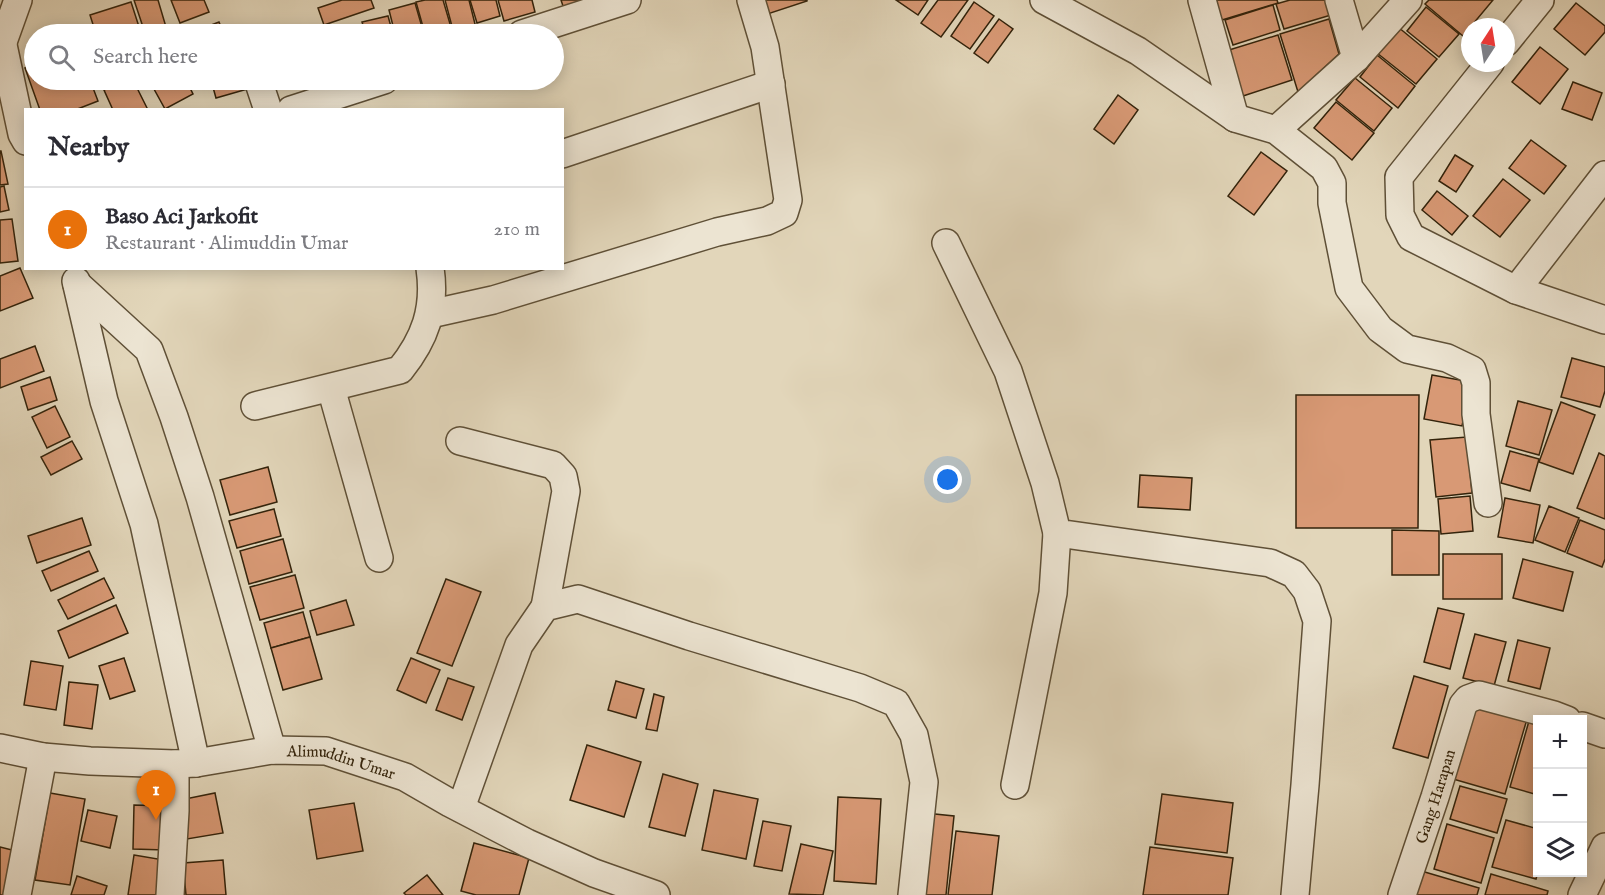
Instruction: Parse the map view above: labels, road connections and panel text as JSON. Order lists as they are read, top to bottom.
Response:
{
  "streets": {
    "street": ["Alimuddin Umar", "Gang Harapan"]
  },
  "north": "top",
  "page": {
    "search": "Search here",
    "heading": "Nearby",
    "list": [
      {
        "mark": "1",
        "name": "Baso Aci Jarkofit",
        "note": "Restaurant · Alimuddin Umar",
        "value": "210 m"
      }
    ],
    "map_buttons": ["+", "−"],
    "pins": "1"
  }
}
